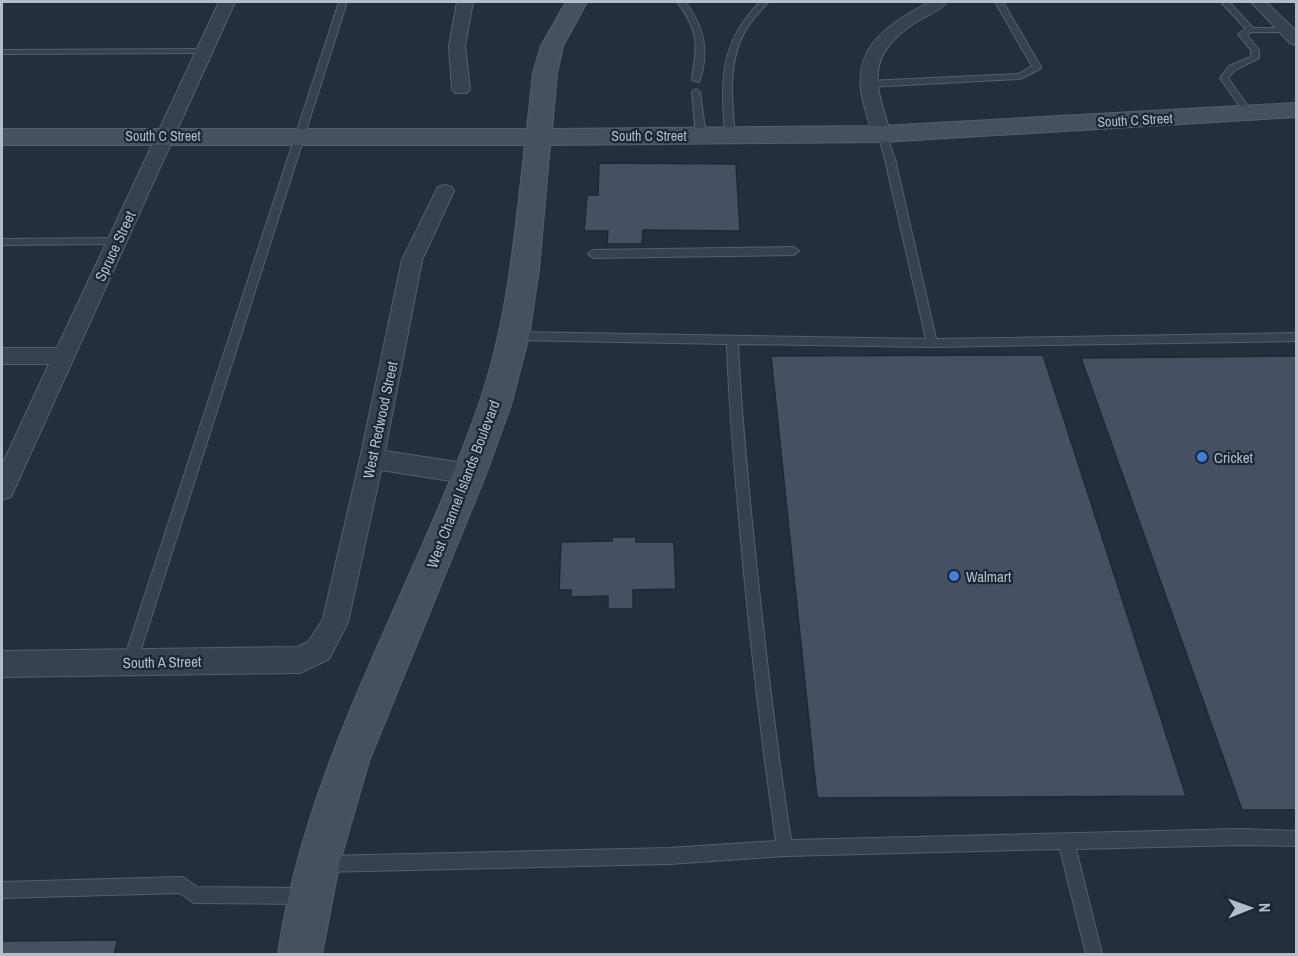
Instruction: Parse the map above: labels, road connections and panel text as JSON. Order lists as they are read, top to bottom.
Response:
{
  "streets": {
    "street": [
      "South C Street",
      "Spruce Street",
      "West Redwood Street",
      "West Channel Islands Boulevard",
      "South A Street"
    ]
  },
  "crossings": [
    ["South C Street", "Spruce Street"],
    ["South C Street", "West Channel Islands Boulevard"],
    ["West Redwood Street", "South A Street"]
  ],
  "places": ["Cricket", "Walmart"],
  "north": "right"
}
